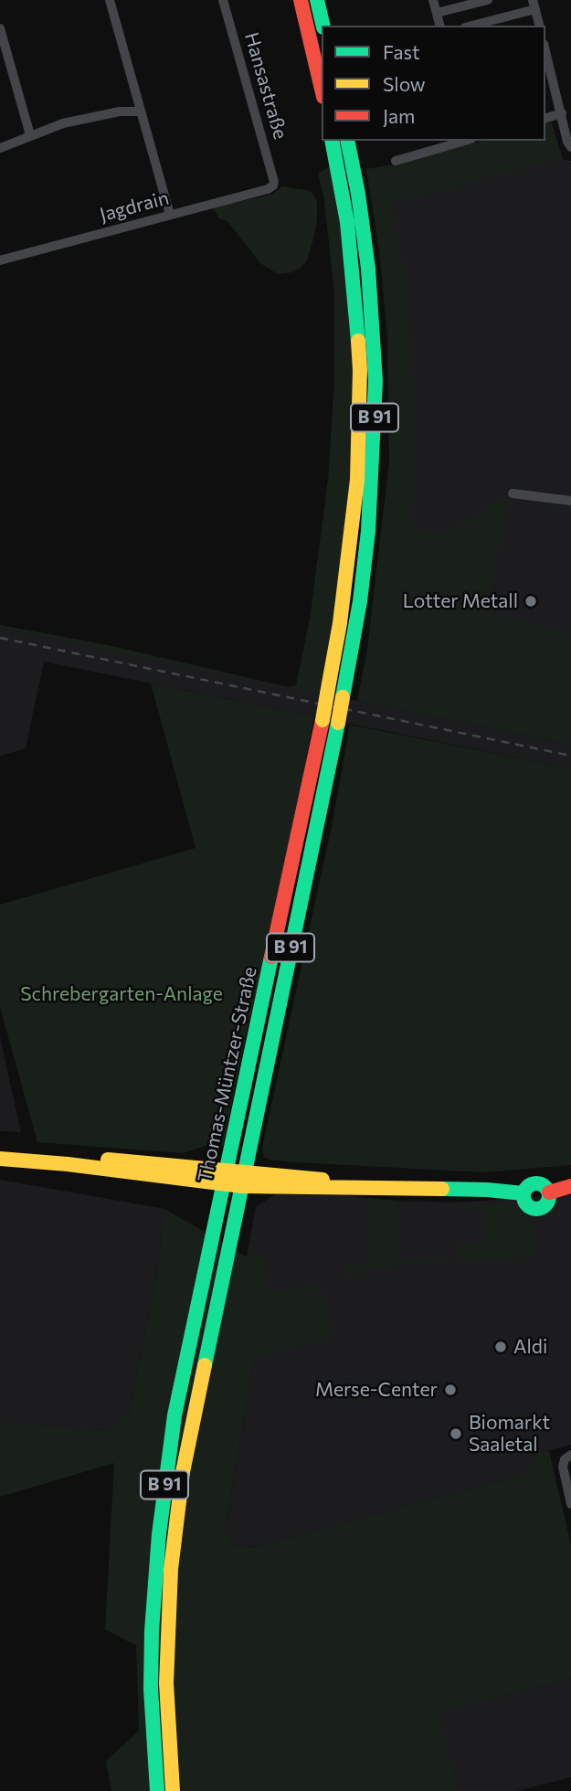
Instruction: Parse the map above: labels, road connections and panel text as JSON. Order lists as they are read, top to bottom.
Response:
{
  "streets": {
    "main road": ["B 91", "Thomas-Müntzer-Straße"],
    "street": ["Hansastraße", "Jagdrain"]
  },
  "crossings": [
    ["Hansastraße", "Jagdrain"]
  ],
  "parks": ["Schrebergarten-Anlage"],
  "places": [
    "Lotter Metall",
    "Aldi",
    "Merse-Center",
    "Biomarkt Saaletal"
  ],
  "legend": ["Fast", "Slow", "Jam"]
}
